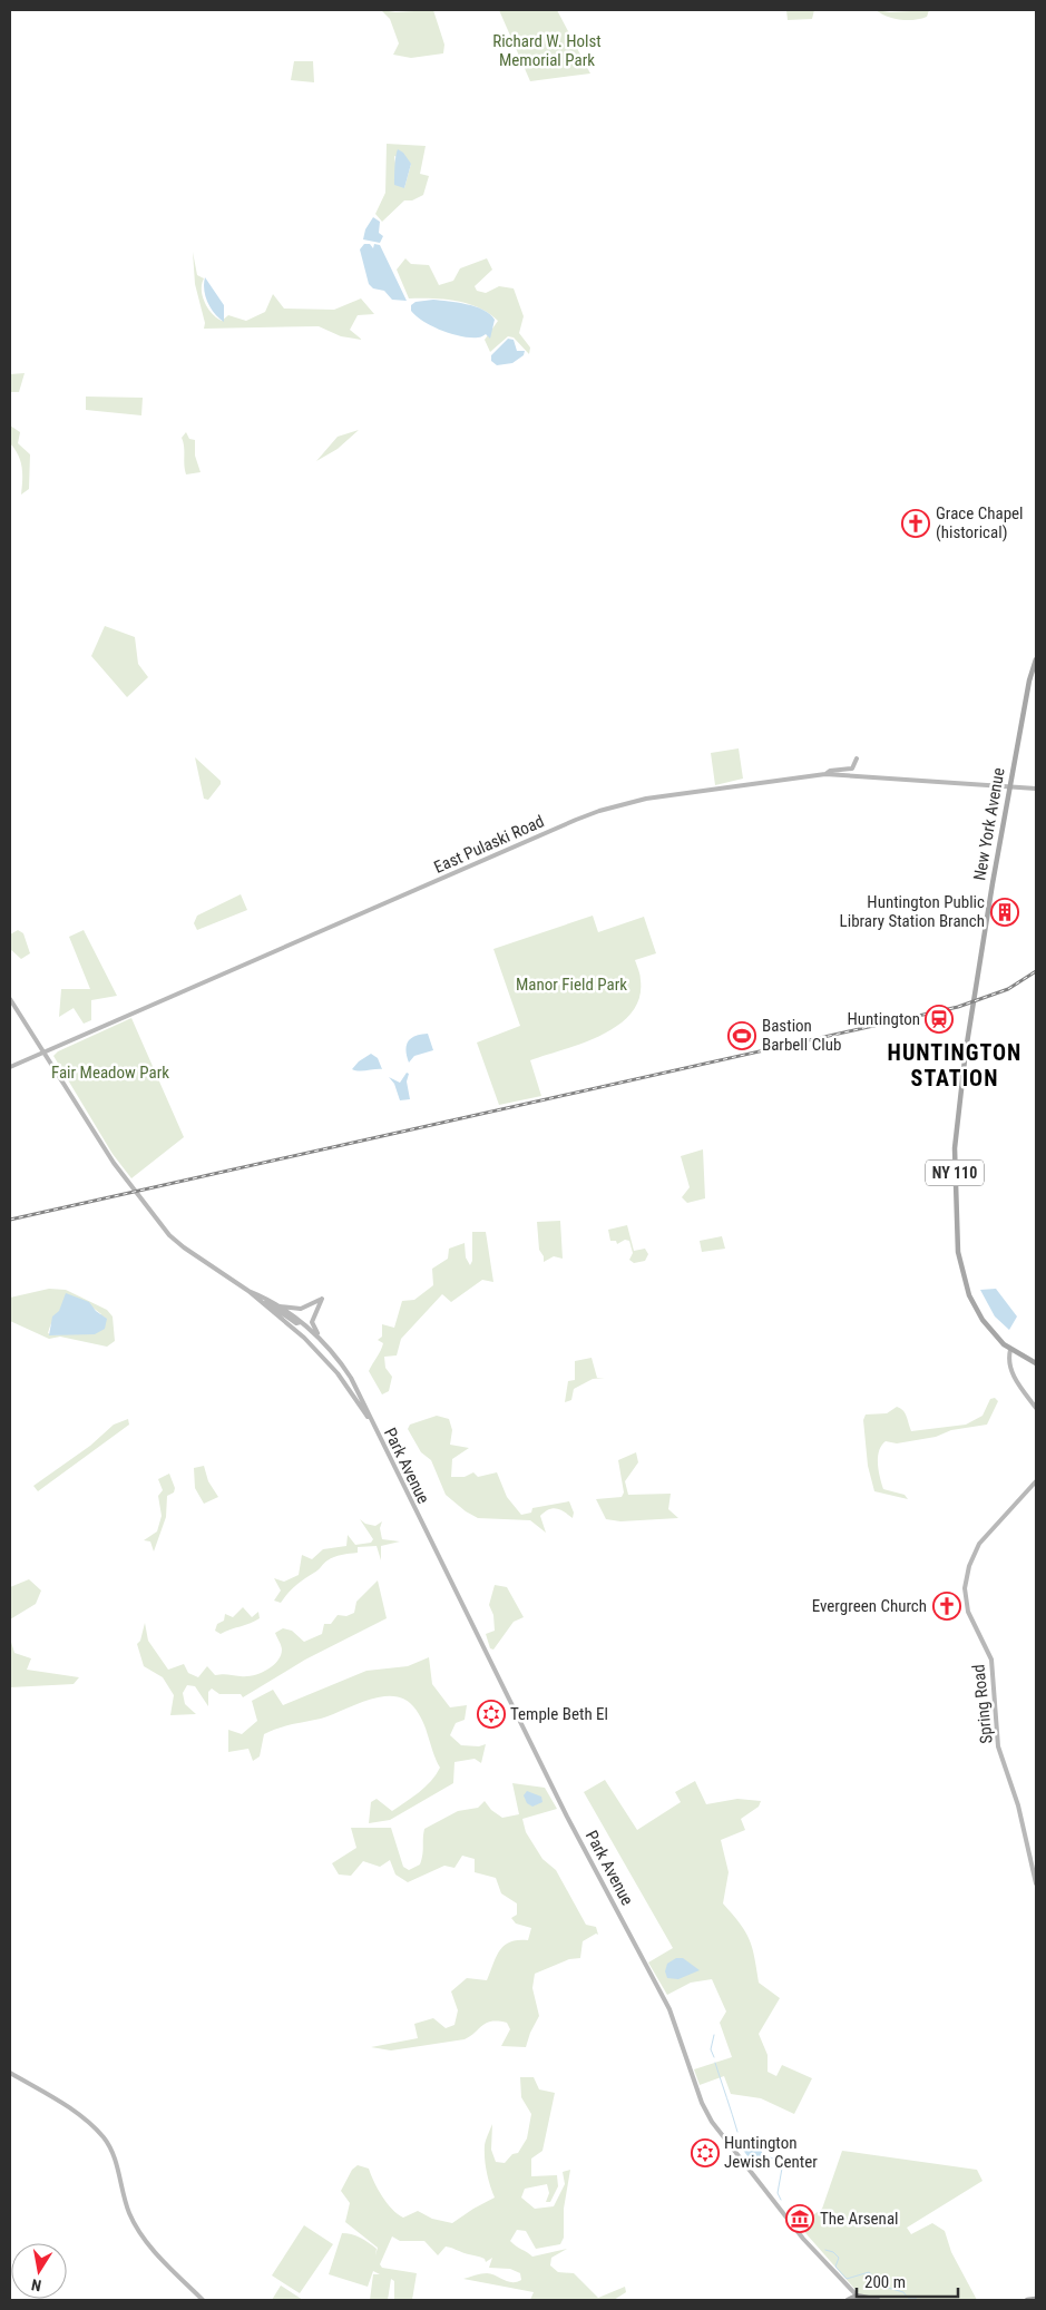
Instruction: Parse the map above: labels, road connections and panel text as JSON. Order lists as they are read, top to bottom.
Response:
{
  "streets": {
    "main road": [
      "New York Avenue",
      "East Pulaski Road",
      "NY 110",
      "Park Avenue",
      "Spring Road"
    ]
  },
  "crossings": [
    ["New York Avenue", "East Pulaski Road"],
    ["East Pulaski Road", "Park Avenue"]
  ],
  "districts": ["HUNTINGTON STATION"],
  "parks": ["Richard W. Holst Memorial Park", "Manor Field Park", "Fair Meadow Park"],
  "places": {
    "church": ["Grace Chapel (historical)", "Evergreen Church"],
    "building": ["Huntington Public Library Station Branch"],
    "station": ["Huntington"],
    "sports": ["Bastion Barbell Club"],
    "synagogue": ["Temple Beth El", "Huntington Jewish Center"],
    "museum": ["The Arsenal"]
  },
  "scale_bar": "200 m",
  "north": "bottom"
}
